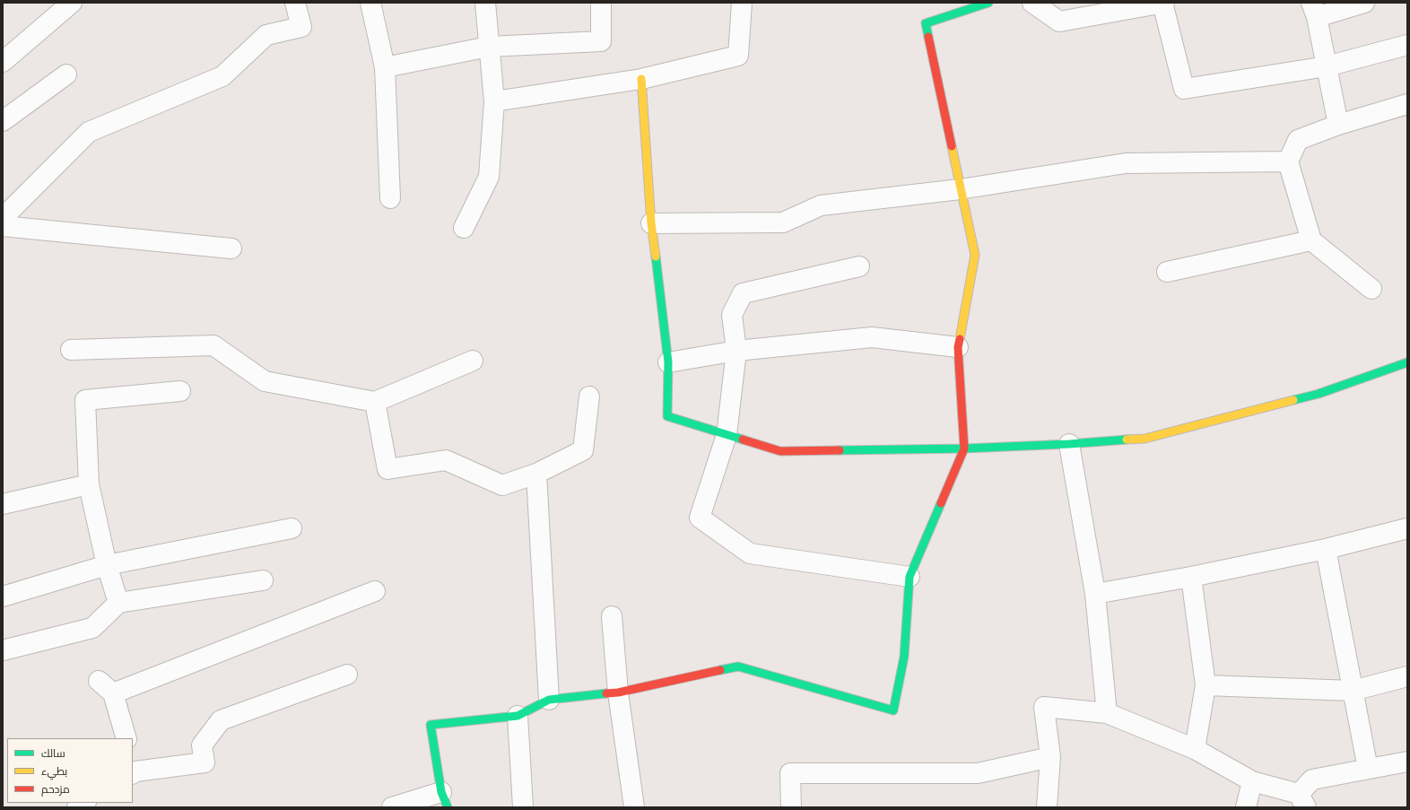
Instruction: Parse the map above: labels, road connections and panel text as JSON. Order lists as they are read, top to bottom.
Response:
{
  "legend": ["سالك", "بطيء", "مزدحم"]
}
